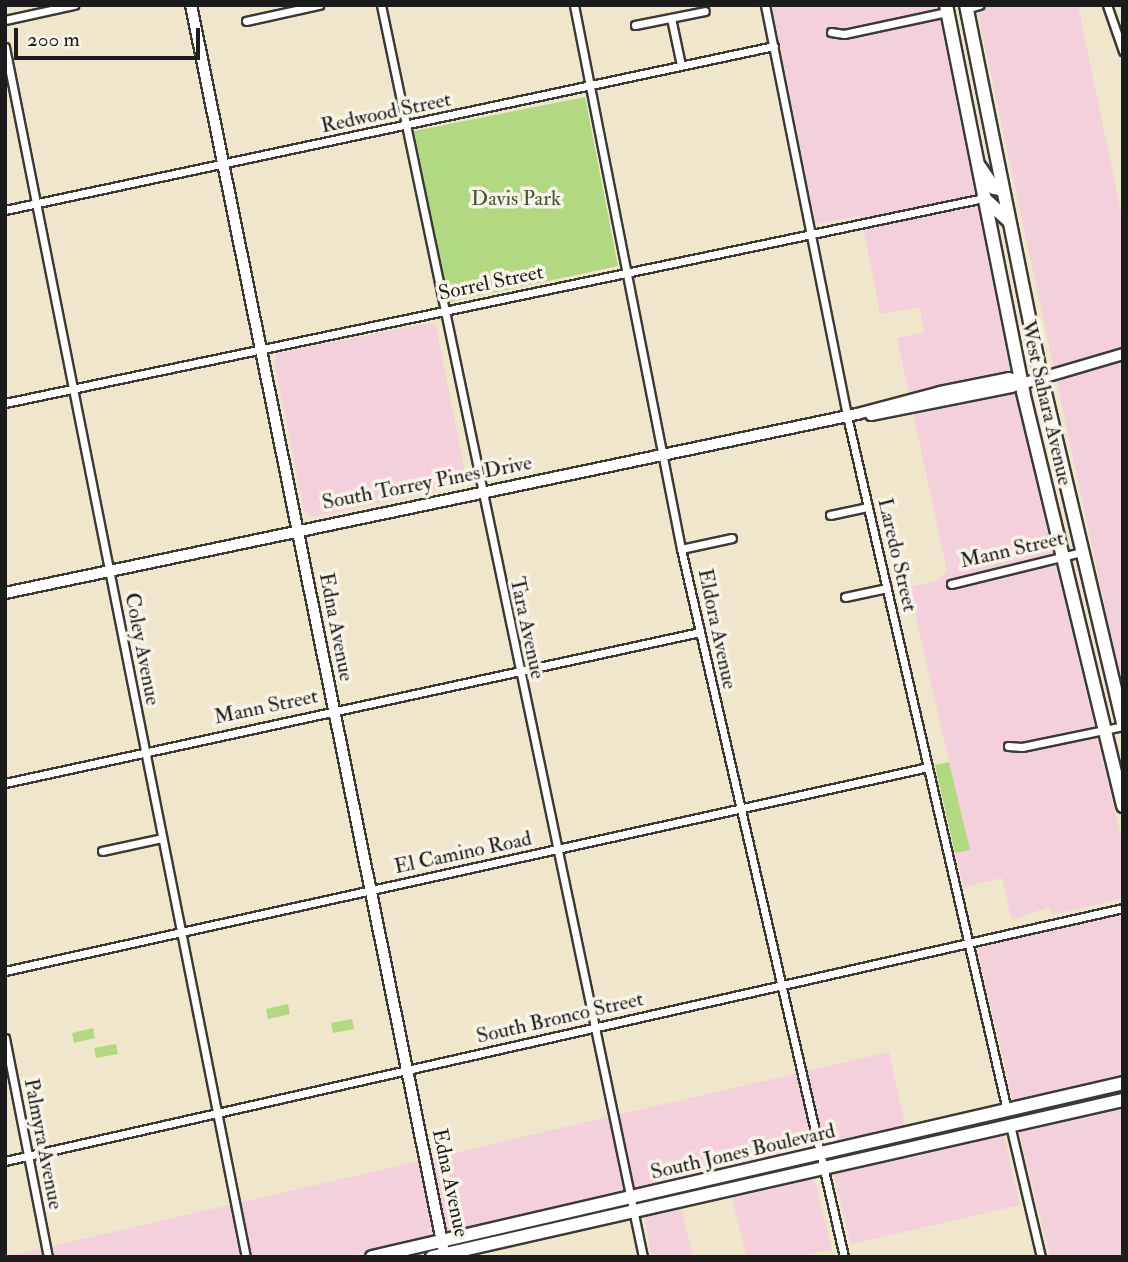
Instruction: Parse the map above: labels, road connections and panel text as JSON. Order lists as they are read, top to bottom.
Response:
{
  "streets": {
    "main road": ["West Sahara Avenue", "South Jones Boulevard"],
    "street": [
      "Redwood Street",
      "Sorrel Street",
      "South Torrey Pines Drive",
      "Mann Street",
      "Laredo Street",
      "Edna Avenue",
      "Tara Avenue",
      "Eldora Avenue",
      "Coley Avenue",
      "El Camino Road",
      "South Bronco Street",
      "Palmyra Avenue"
    ]
  },
  "crossings": [
    ["Redwood Street", "Laredo Street"],
    ["Redwood Street", "Edna Avenue"],
    ["Redwood Street", "Tara Avenue"],
    ["Redwood Street", "Eldora Avenue"],
    ["Redwood Street", "Coley Avenue"],
    ["Sorrel Street", "West Sahara Avenue"],
    ["Sorrel Street", "Laredo Street"],
    ["Sorrel Street", "Edna Avenue"],
    ["Sorrel Street", "Tara Avenue"],
    ["Sorrel Street", "Eldora Avenue"],
    ["Sorrel Street", "Coley Avenue"],
    ["West Sahara Avenue", "South Torrey Pines Drive"],
    ["West Sahara Avenue", "Mann Street"],
    ["South Torrey Pines Drive", "Laredo Street"],
    ["South Torrey Pines Drive", "Edna Avenue"],
    ["South Torrey Pines Drive", "Tara Avenue"],
    ["South Torrey Pines Drive", "Eldora Avenue"],
    ["South Torrey Pines Drive", "Coley Avenue"],
    ["Mann Street", "Edna Avenue"],
    ["Mann Street", "Tara Avenue"],
    ["Mann Street", "Eldora Avenue"],
    ["Mann Street", "Coley Avenue"],
    ["Laredo Street", "El Camino Road"],
    ["Laredo Street", "South Bronco Street"],
    ["Laredo Street", "South Jones Boulevard"],
    ["Edna Avenue", "El Camino Road"],
    ["Edna Avenue", "South Bronco Street"],
    ["Edna Avenue", "South Jones Boulevard"],
    ["Tara Avenue", "El Camino Road"],
    ["Tara Avenue", "South Bronco Street"],
    ["Tara Avenue", "South Jones Boulevard"],
    ["Eldora Avenue", "El Camino Road"],
    ["Eldora Avenue", "South Bronco Street"],
    ["Eldora Avenue", "South Jones Boulevard"],
    ["Coley Avenue", "El Camino Road"],
    ["Coley Avenue", "South Bronco Street"],
    ["South Bronco Street", "Palmyra Avenue"]
  ],
  "parks": ["Davis Park"],
  "scale_bar": "200 m"
}
